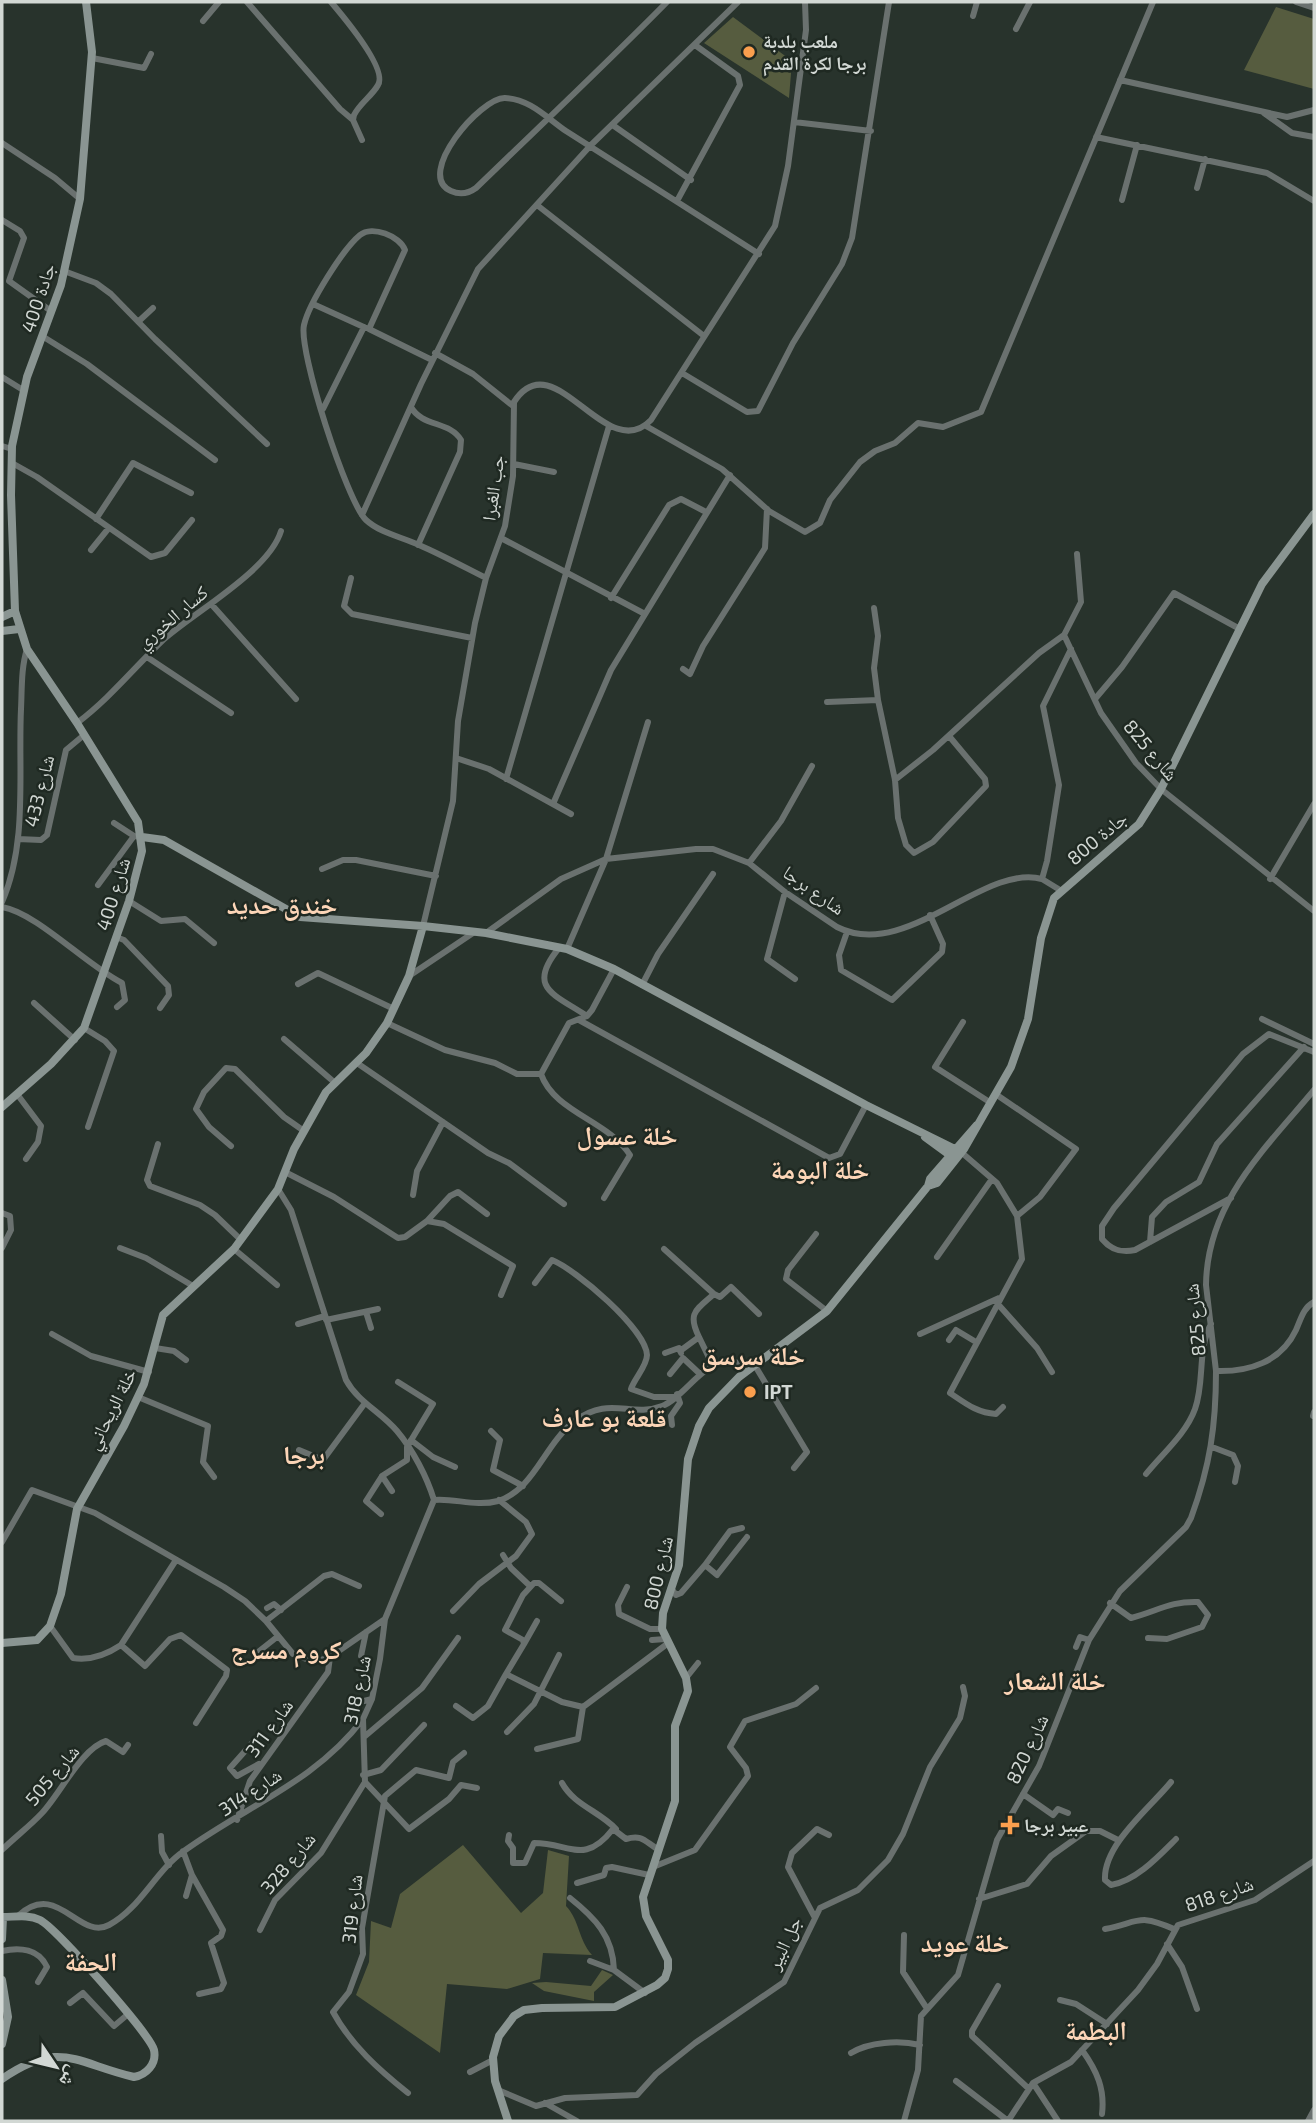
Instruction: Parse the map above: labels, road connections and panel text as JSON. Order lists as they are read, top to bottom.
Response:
{
  "streets": {
    "main road": [
      "جادة 400",
      "جادة 800",
      "شارع 400",
      "خلة الريحاني",
      "شارع 800"
    ],
    "street": [
      "جب الغبرا",
      "كسار الخوري",
      "شارع 825",
      "شارع 433",
      "شارع برجا",
      "شارع 318",
      "شارع 311",
      "شارع 820",
      "شارع 505",
      "شارع 314",
      "شارع 328",
      "شارع 818",
      "شارع 319",
      "جل البير"
    ]
  },
  "crossings": [
    ["جادة 400", "شارع 400"],
    ["جب الغبرا", "خلة الريحاني"],
    ["كسار الخوري", "شارع 400"],
    ["شارع 825", "جادة 800"],
    ["شارع 825", "شارع 820"],
    ["شارع 433", "شارع 400"],
    ["جادة 800", "شارع 800"],
    ["شارع 318", "شارع 314"],
    ["شارع 318", "شارع 328"],
    ["شارع 311", "شارع 314"]
  ],
  "districts": [
    "خندق حديد",
    "خلة عسول",
    "خلة البومة",
    "خلة سرسق",
    "قلعة بو عارف",
    "برجا",
    "كروم مسرج",
    "خلة الشعار",
    "خلة عويد",
    "الحفة",
    "البطمة"
  ],
  "places": {
    "other": ["ملعب بلدبة برجا لكرة القدم", "IPT"],
    "health": ["عبير برجا"]
  },
  "north": "bottom right"
}
